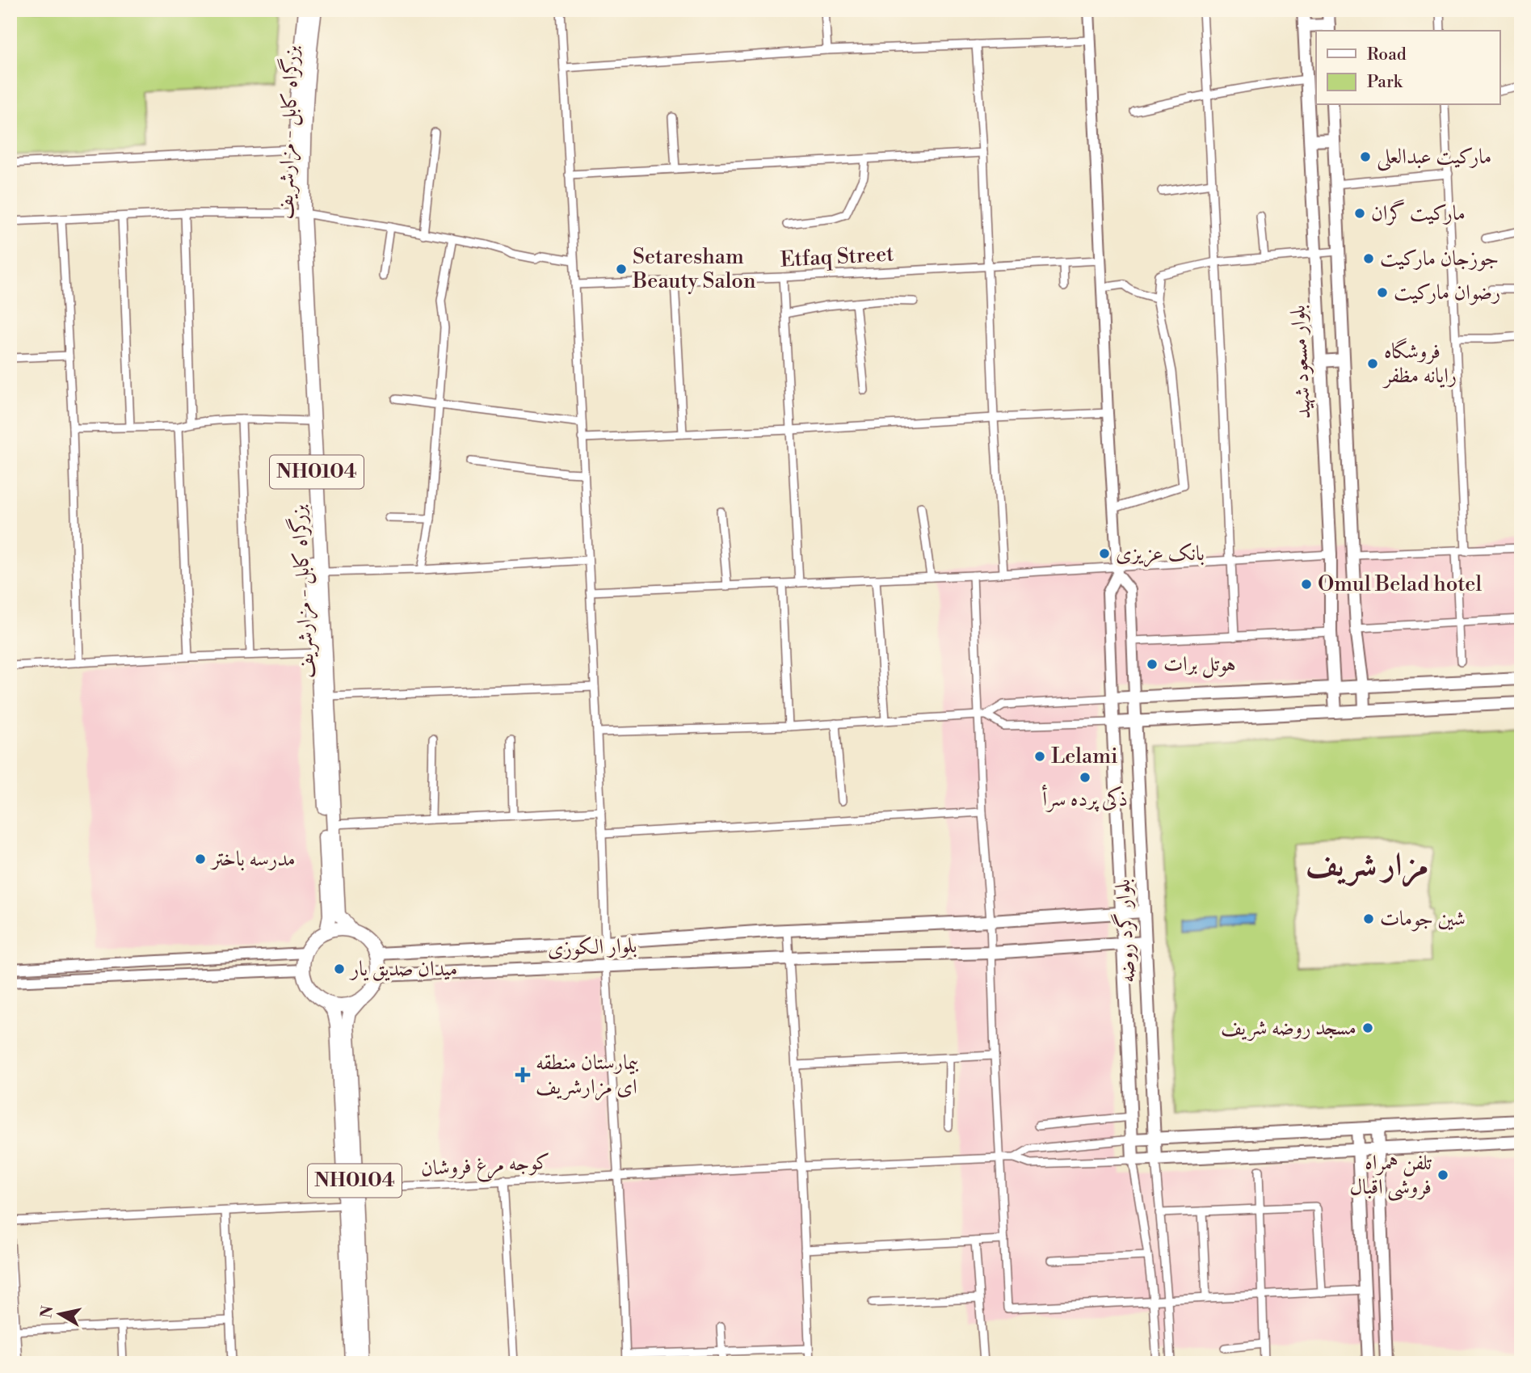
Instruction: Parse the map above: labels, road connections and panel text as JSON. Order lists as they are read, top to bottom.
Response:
{
  "streets": {
    "highway": ["بزرگراه کابل - مزارشریف", "NH0104"],
    "main road": ["بلوار مسعود شهید", "بلوار گرد روضه", "بلوار الکوزی"],
    "street": ["Etfaq Street", "كوجه مرغ فروشان"]
  },
  "crossings": [
    ["بزرگراه کابل - مزارشریف", "NH0104"],
    ["بزرگراه کابل - مزارشریف", "بلوار الکوزی"],
    ["NH0104", "بلوار الکوزی"],
    ["NH0104", "كوجه مرغ فروشان"],
    ["بلوار گرد روضه", "بلوار الکوزی"]
  ],
  "districts": ["مزار شريف"],
  "places": {
    "other": [
      "مارکیت عبدالعلی",
      "مارکیت گران",
      "جوزجان مارکیت",
      "Setaresham Beauty Salon",
      "رضوان مارکیت",
      "فروشگاه رایانه مظفر",
      "بانک عزیزی",
      "Omul Belad hotel",
      "هوتل برات",
      "Lelami",
      "ذکی پرده سرأ",
      "مدرسه باختر",
      "شین جومات",
      "میدان صدیق یار",
      "مسجد روضه شریف",
      "تلفن همراه فروشی اقبال"
    ],
    "health": ["بیمارستان منطقه ای مزارشریف"]
  },
  "legend": ["Road", "Park"],
  "north": "left"
}
